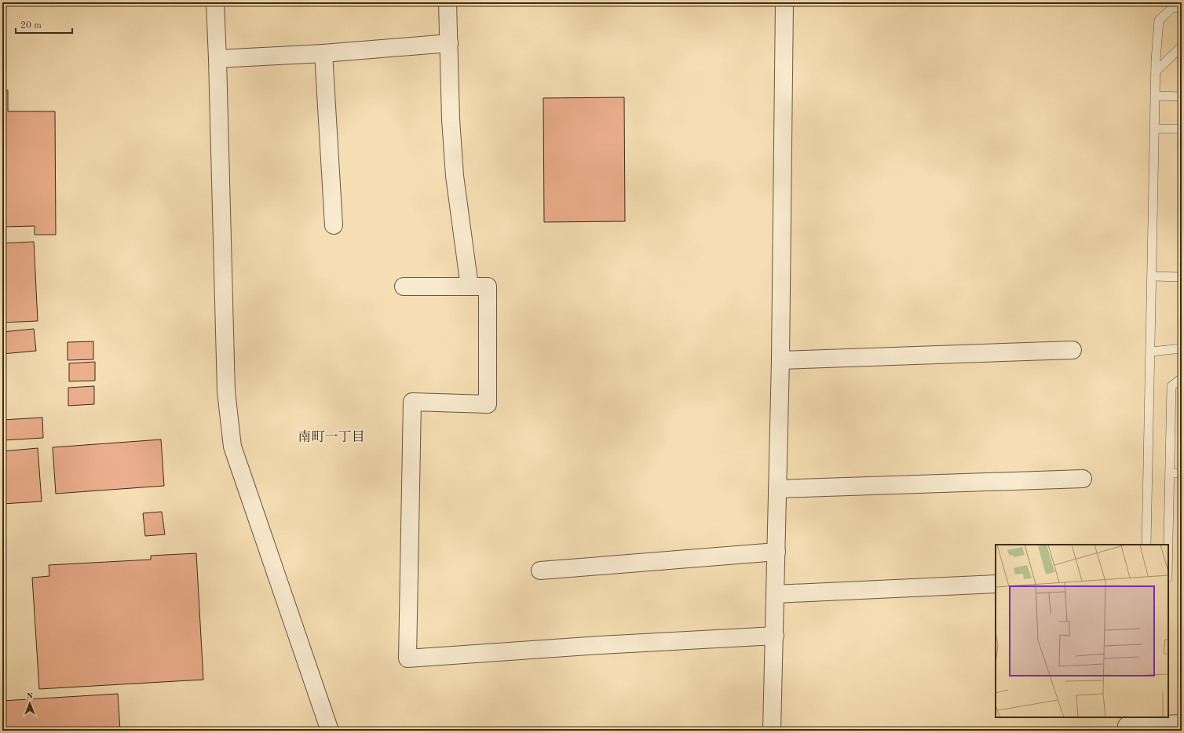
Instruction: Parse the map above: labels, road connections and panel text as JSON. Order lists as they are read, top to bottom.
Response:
{
  "districts": ["南町一丁目"],
  "scale_bar": "20 m",
  "north": "top"
}
